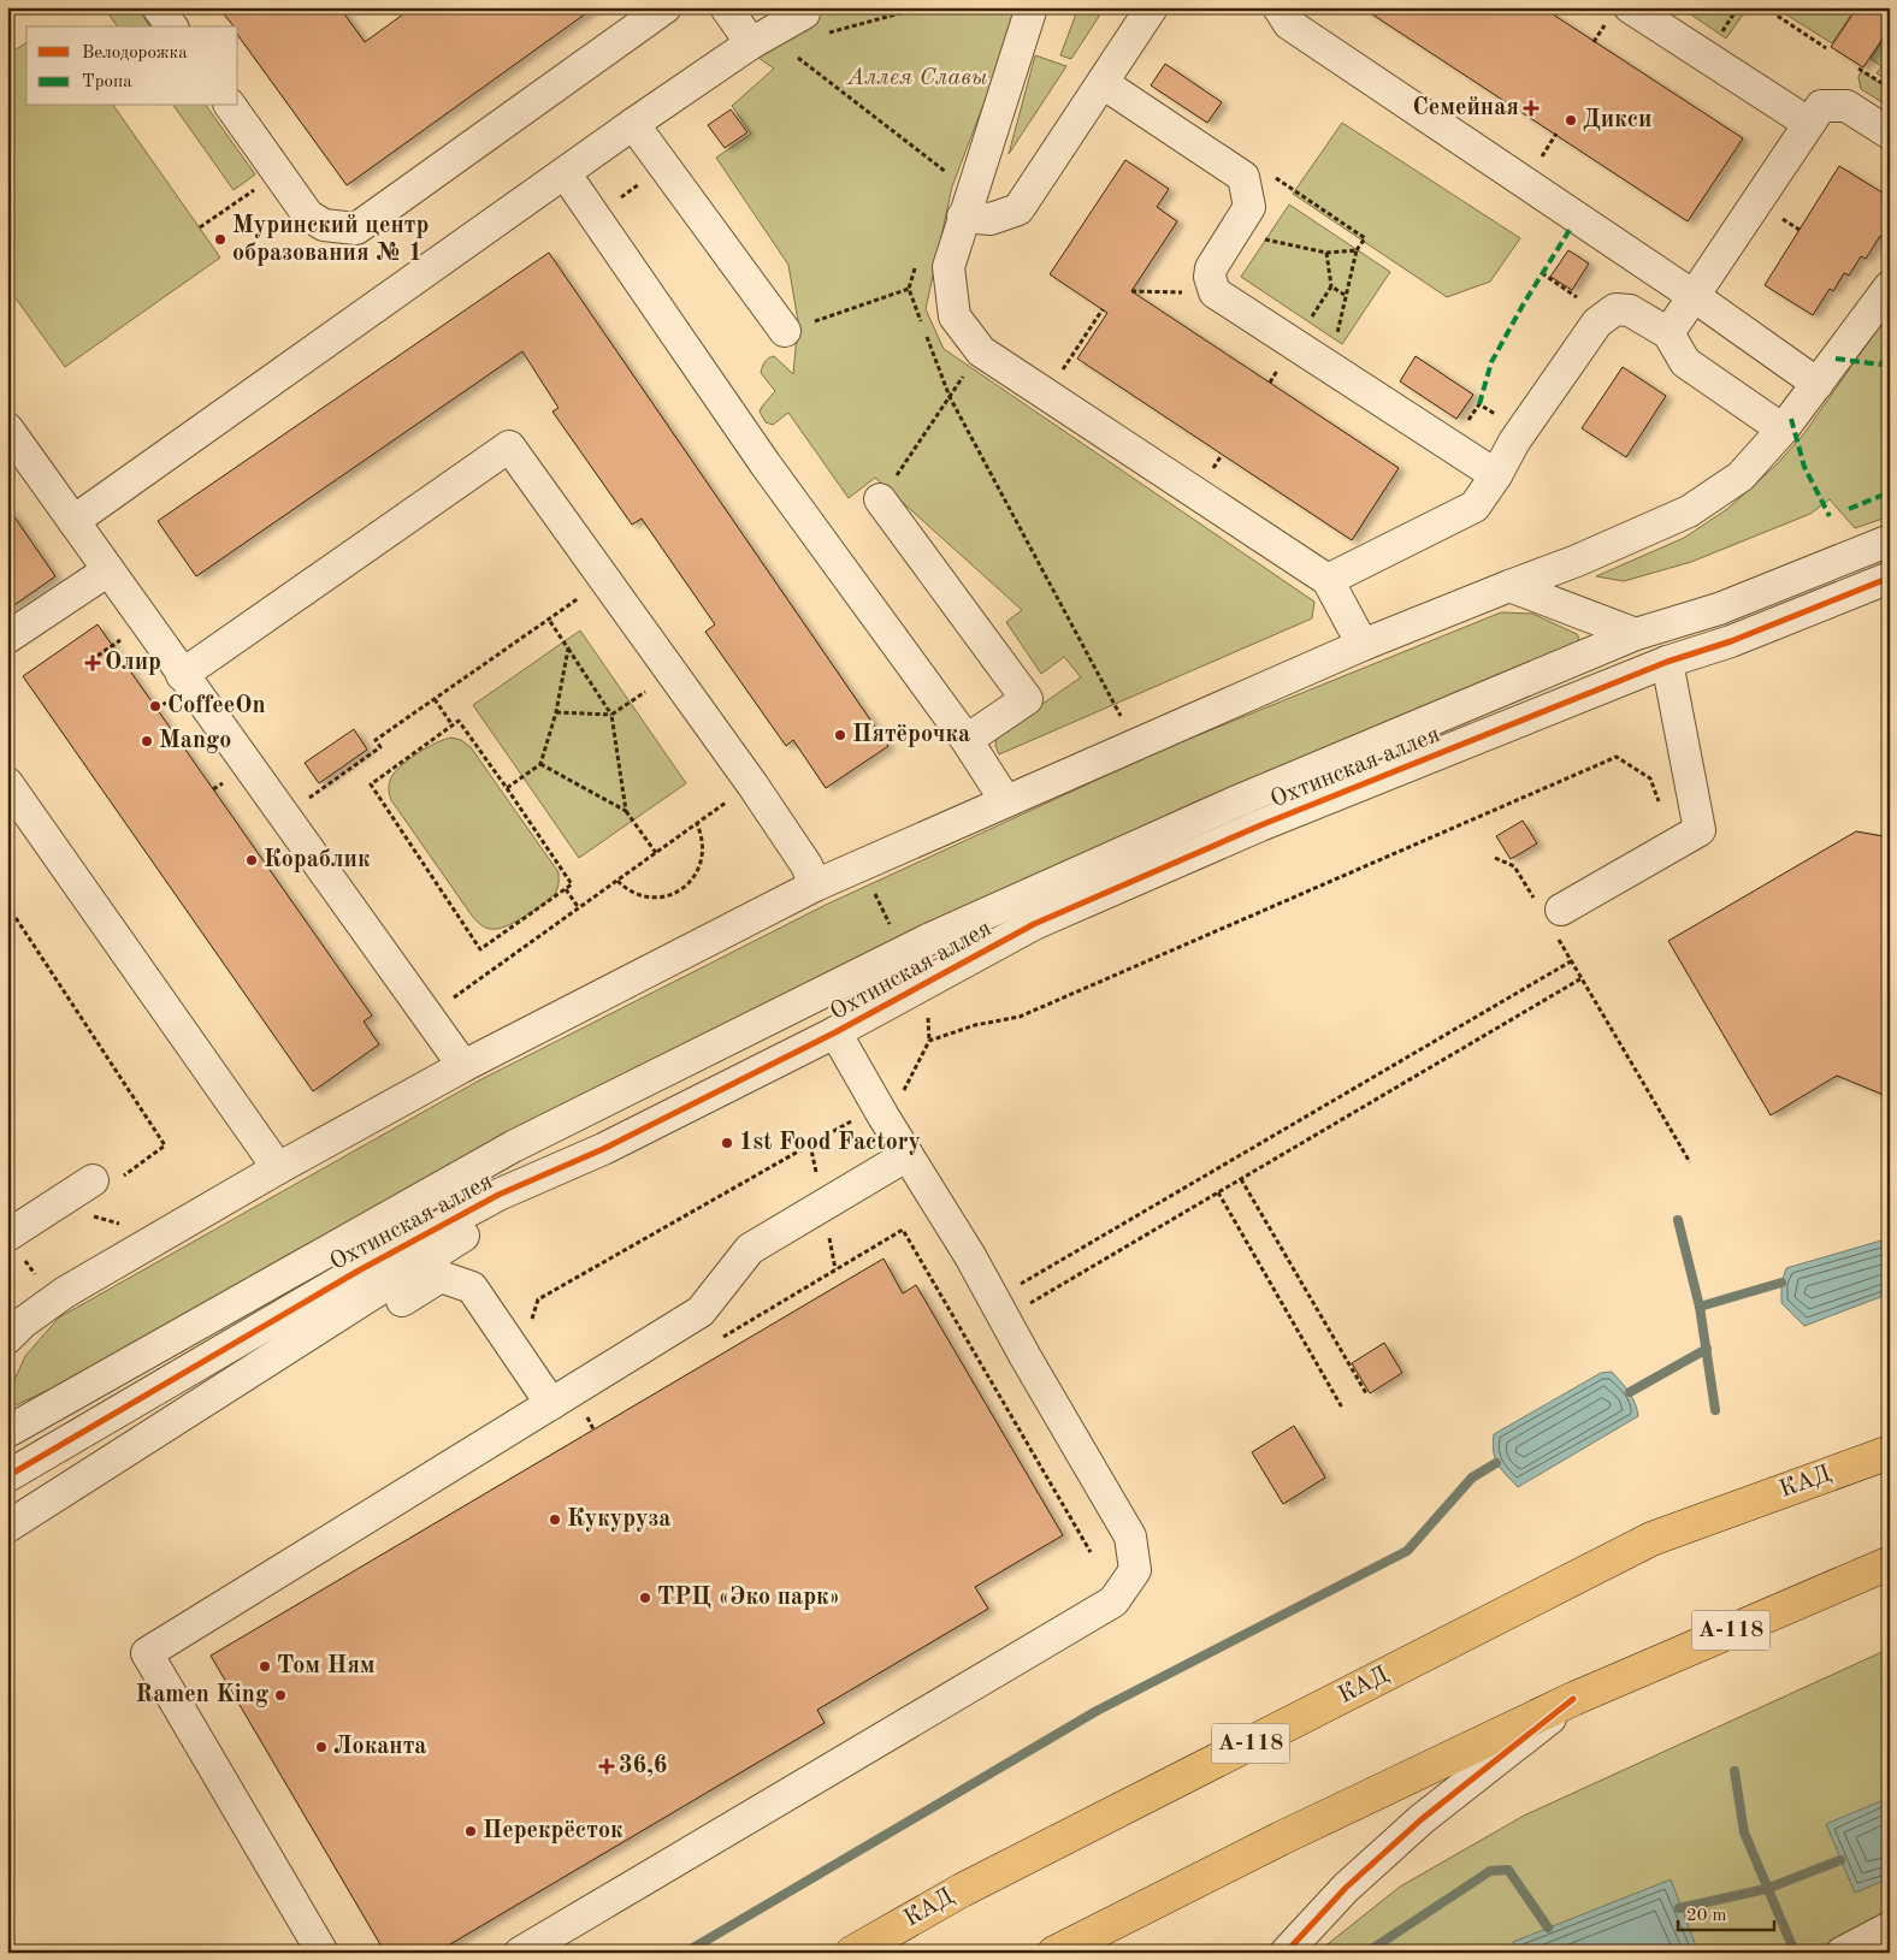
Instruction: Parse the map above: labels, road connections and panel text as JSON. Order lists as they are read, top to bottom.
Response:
{
  "streets": {
    "highway": ["КАД", "А-118"],
    "street": ["Охтинская аллея"]
  },
  "parks": ["Аллея Славы"],
  "places": {
    "health": ["Семейная", "Олир", "36,6"],
    "other": [
      "Дикси",
      "Муринский центр образования № 1",
      "CoffeeOn",
      "Пятёрочка",
      "Mango",
      "Кораблик",
      "1st Food Factory",
      "Кукуруза",
      "ТРЦ «Эко парк»",
      "Том Ням",
      "Ramen King",
      "Локанта",
      "Перекрёсток"
    ]
  },
  "legend": ["Велодорожка", "Тропа"],
  "scale_bar": "20 m"
}
